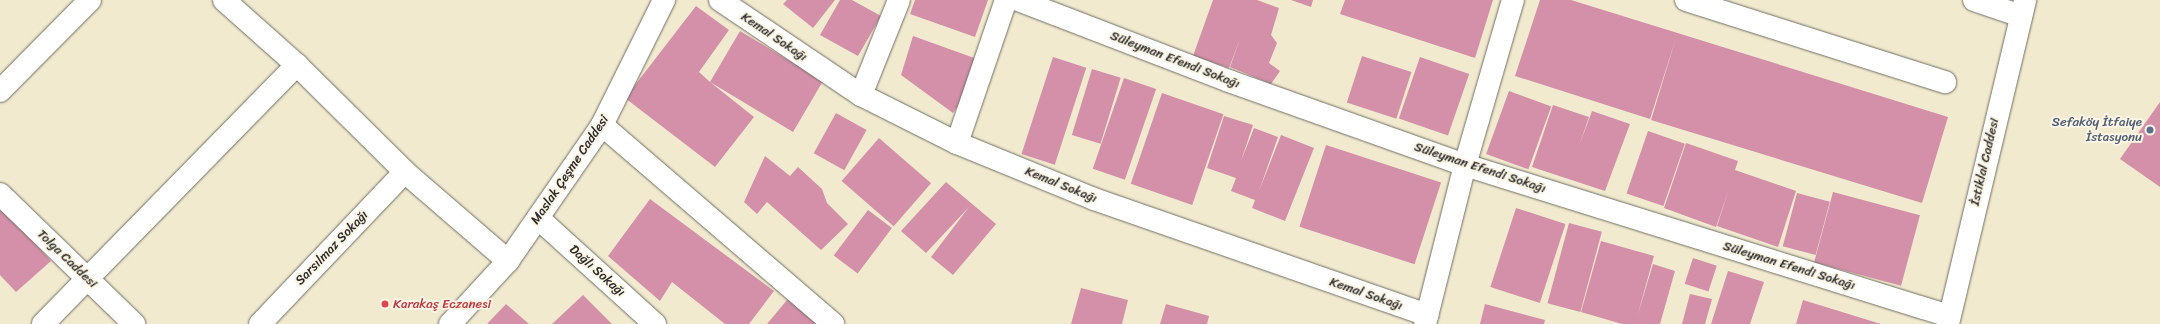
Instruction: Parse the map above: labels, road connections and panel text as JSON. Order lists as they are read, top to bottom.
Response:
{
  "streets": {
    "street": [
      "Kemal Sokağı",
      "Süleyman Efendi Sokağı",
      "İstiklal Caddesi",
      "Maslak Çeşme Caddesi",
      "Sarsılmaz Sokağı",
      "Tolga Caddesi",
      "Dağlı Sokağı"
    ]
  },
  "crossings": [
    ["Süleyman Efendi Sokağı", "İstiklal Caddesi"],
    ["Maslak Çeşme Caddesi", "Dağlı Sokağı"]
  ],
  "places": ["Sefaköy İtfaiye İstasyonu", "Karakaş Eczanesi"]
}
